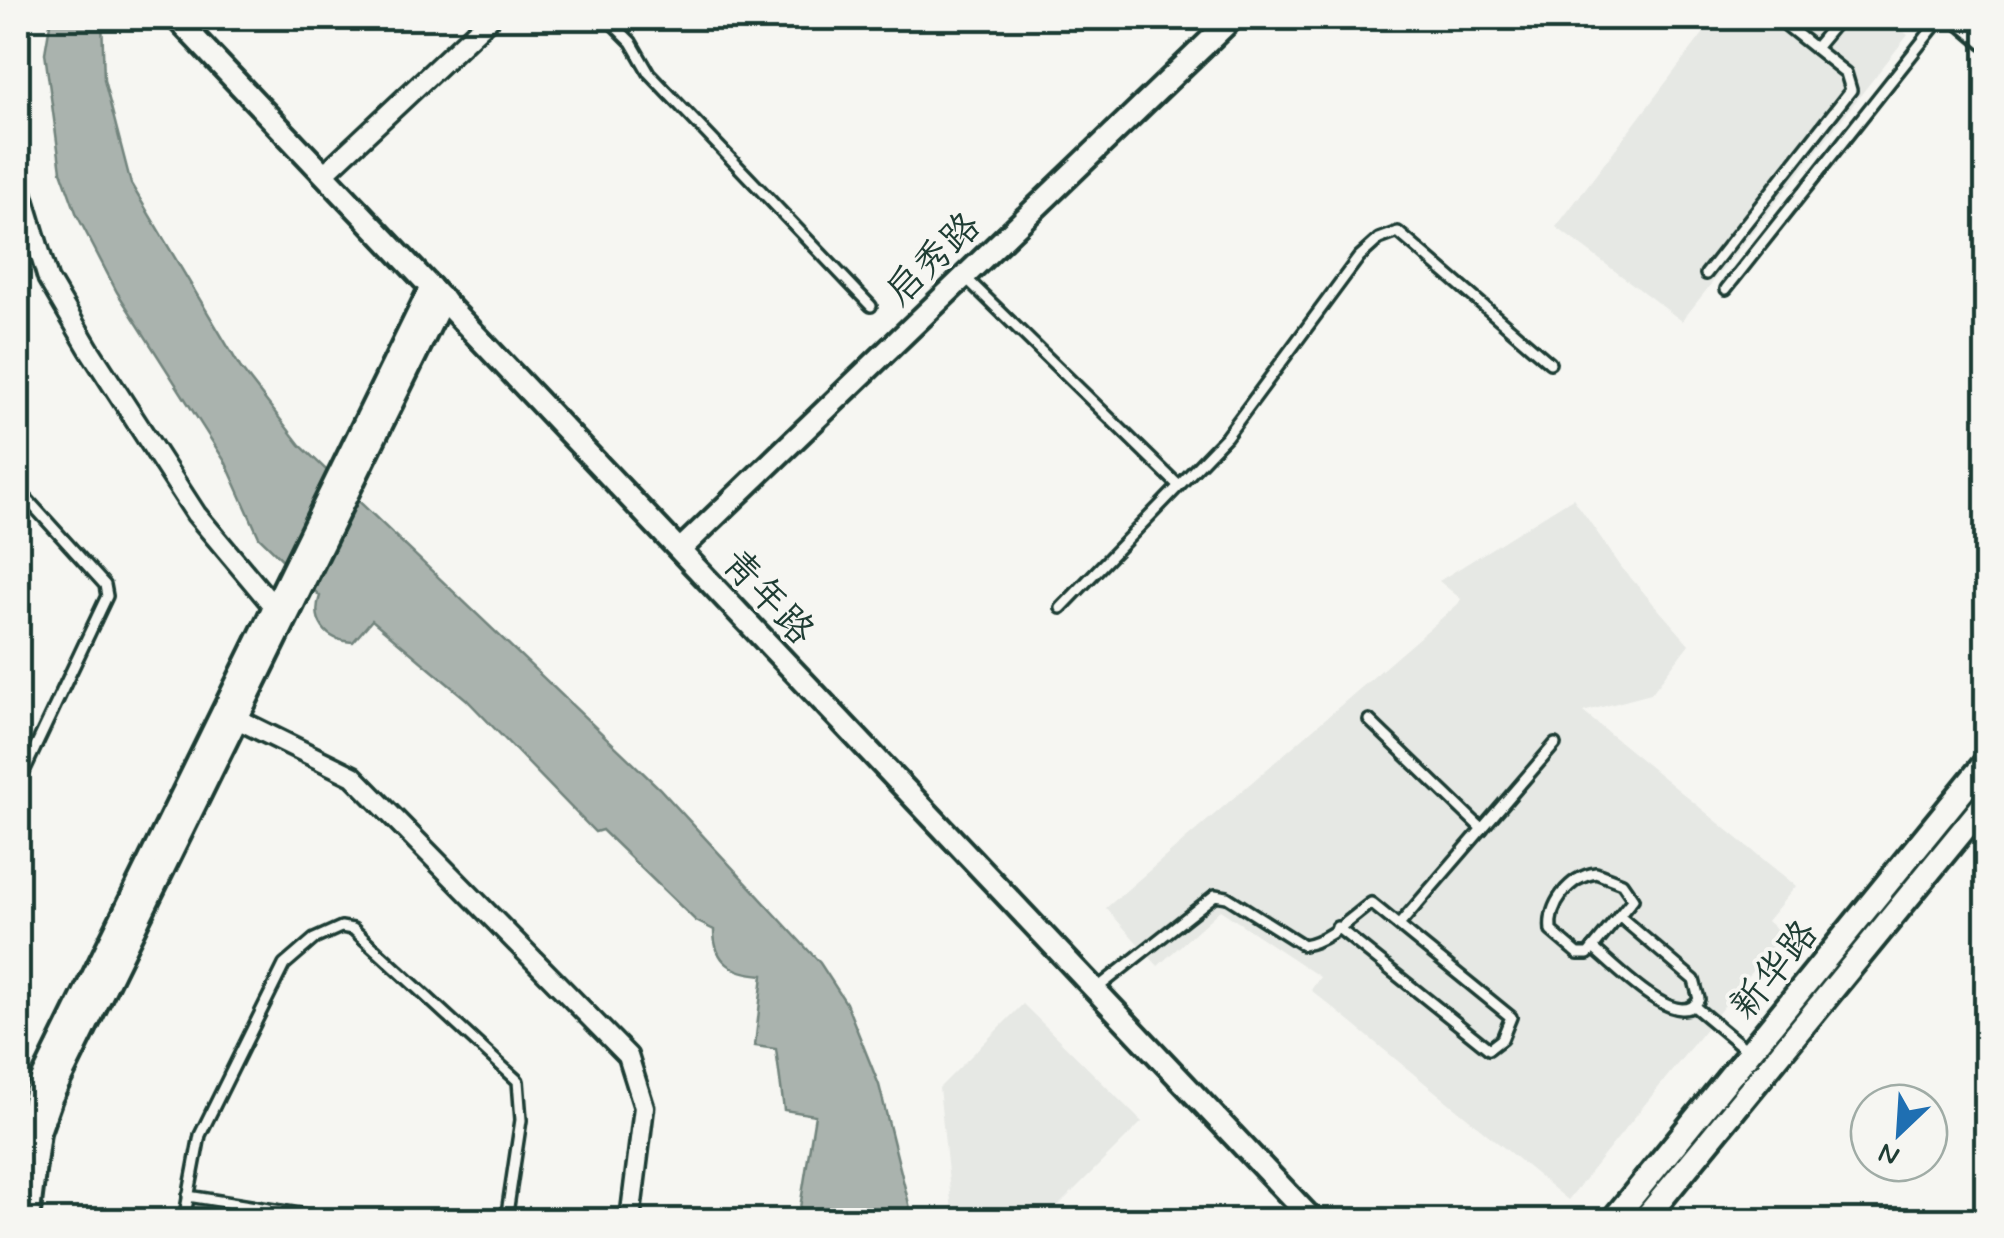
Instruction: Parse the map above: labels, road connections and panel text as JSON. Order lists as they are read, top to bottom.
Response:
{
  "streets": {
    "main road": ["新华路"],
    "street": ["启秀路", "青年路"]
  },
  "crossings": [
    ["启秀路", "青年路"]
  ],
  "north": "bottom left"
}
